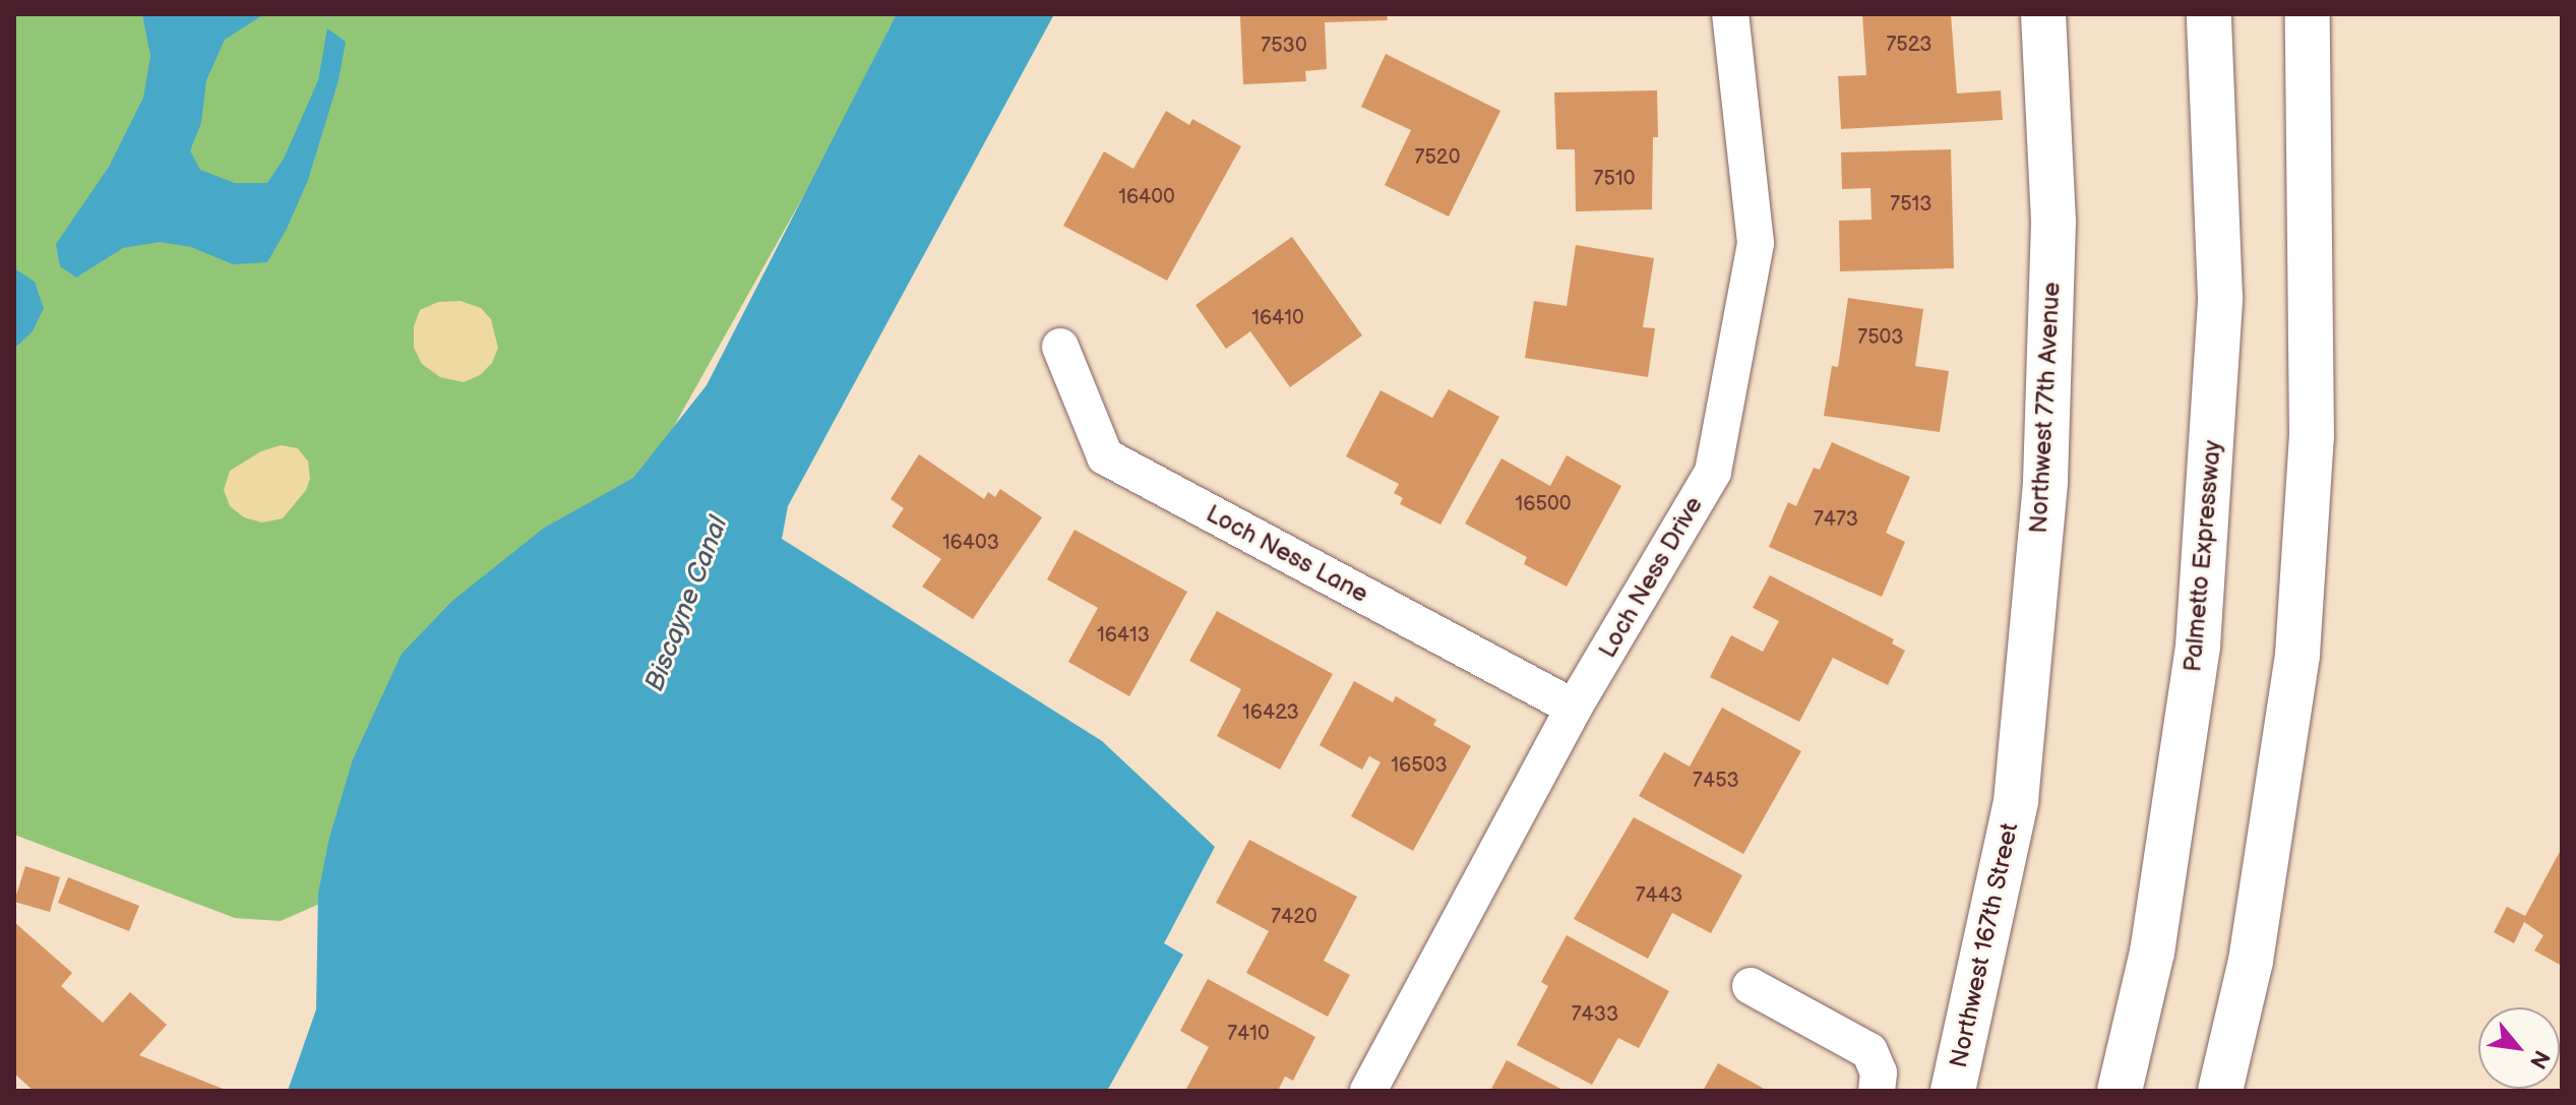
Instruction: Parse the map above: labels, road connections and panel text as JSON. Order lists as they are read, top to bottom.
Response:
{
  "streets": {
    "main road": ["Northwest 77th Avenue", "Palmetto Expressway", "Northwest 167th Street"],
    "street": ["Loch Ness Lane", "Loch Ness Drive"]
  },
  "crossings": [
    ["Northwest 77th Avenue", "Northwest 167th Street"],
    ["Loch Ness Lane", "Loch Ness Drive"]
  ],
  "water": ["Biscayne Canal"],
  "house_numbers": [
    "7523",
    "7530",
    "7520",
    "7510",
    "16400",
    "7513",
    "16410",
    "7503",
    "16500",
    "7473",
    "16403",
    "16413",
    "16423",
    "16503",
    "7453",
    "7443",
    "7420",
    "7433",
    "7410"
  ],
  "north": "bottom right"
}
